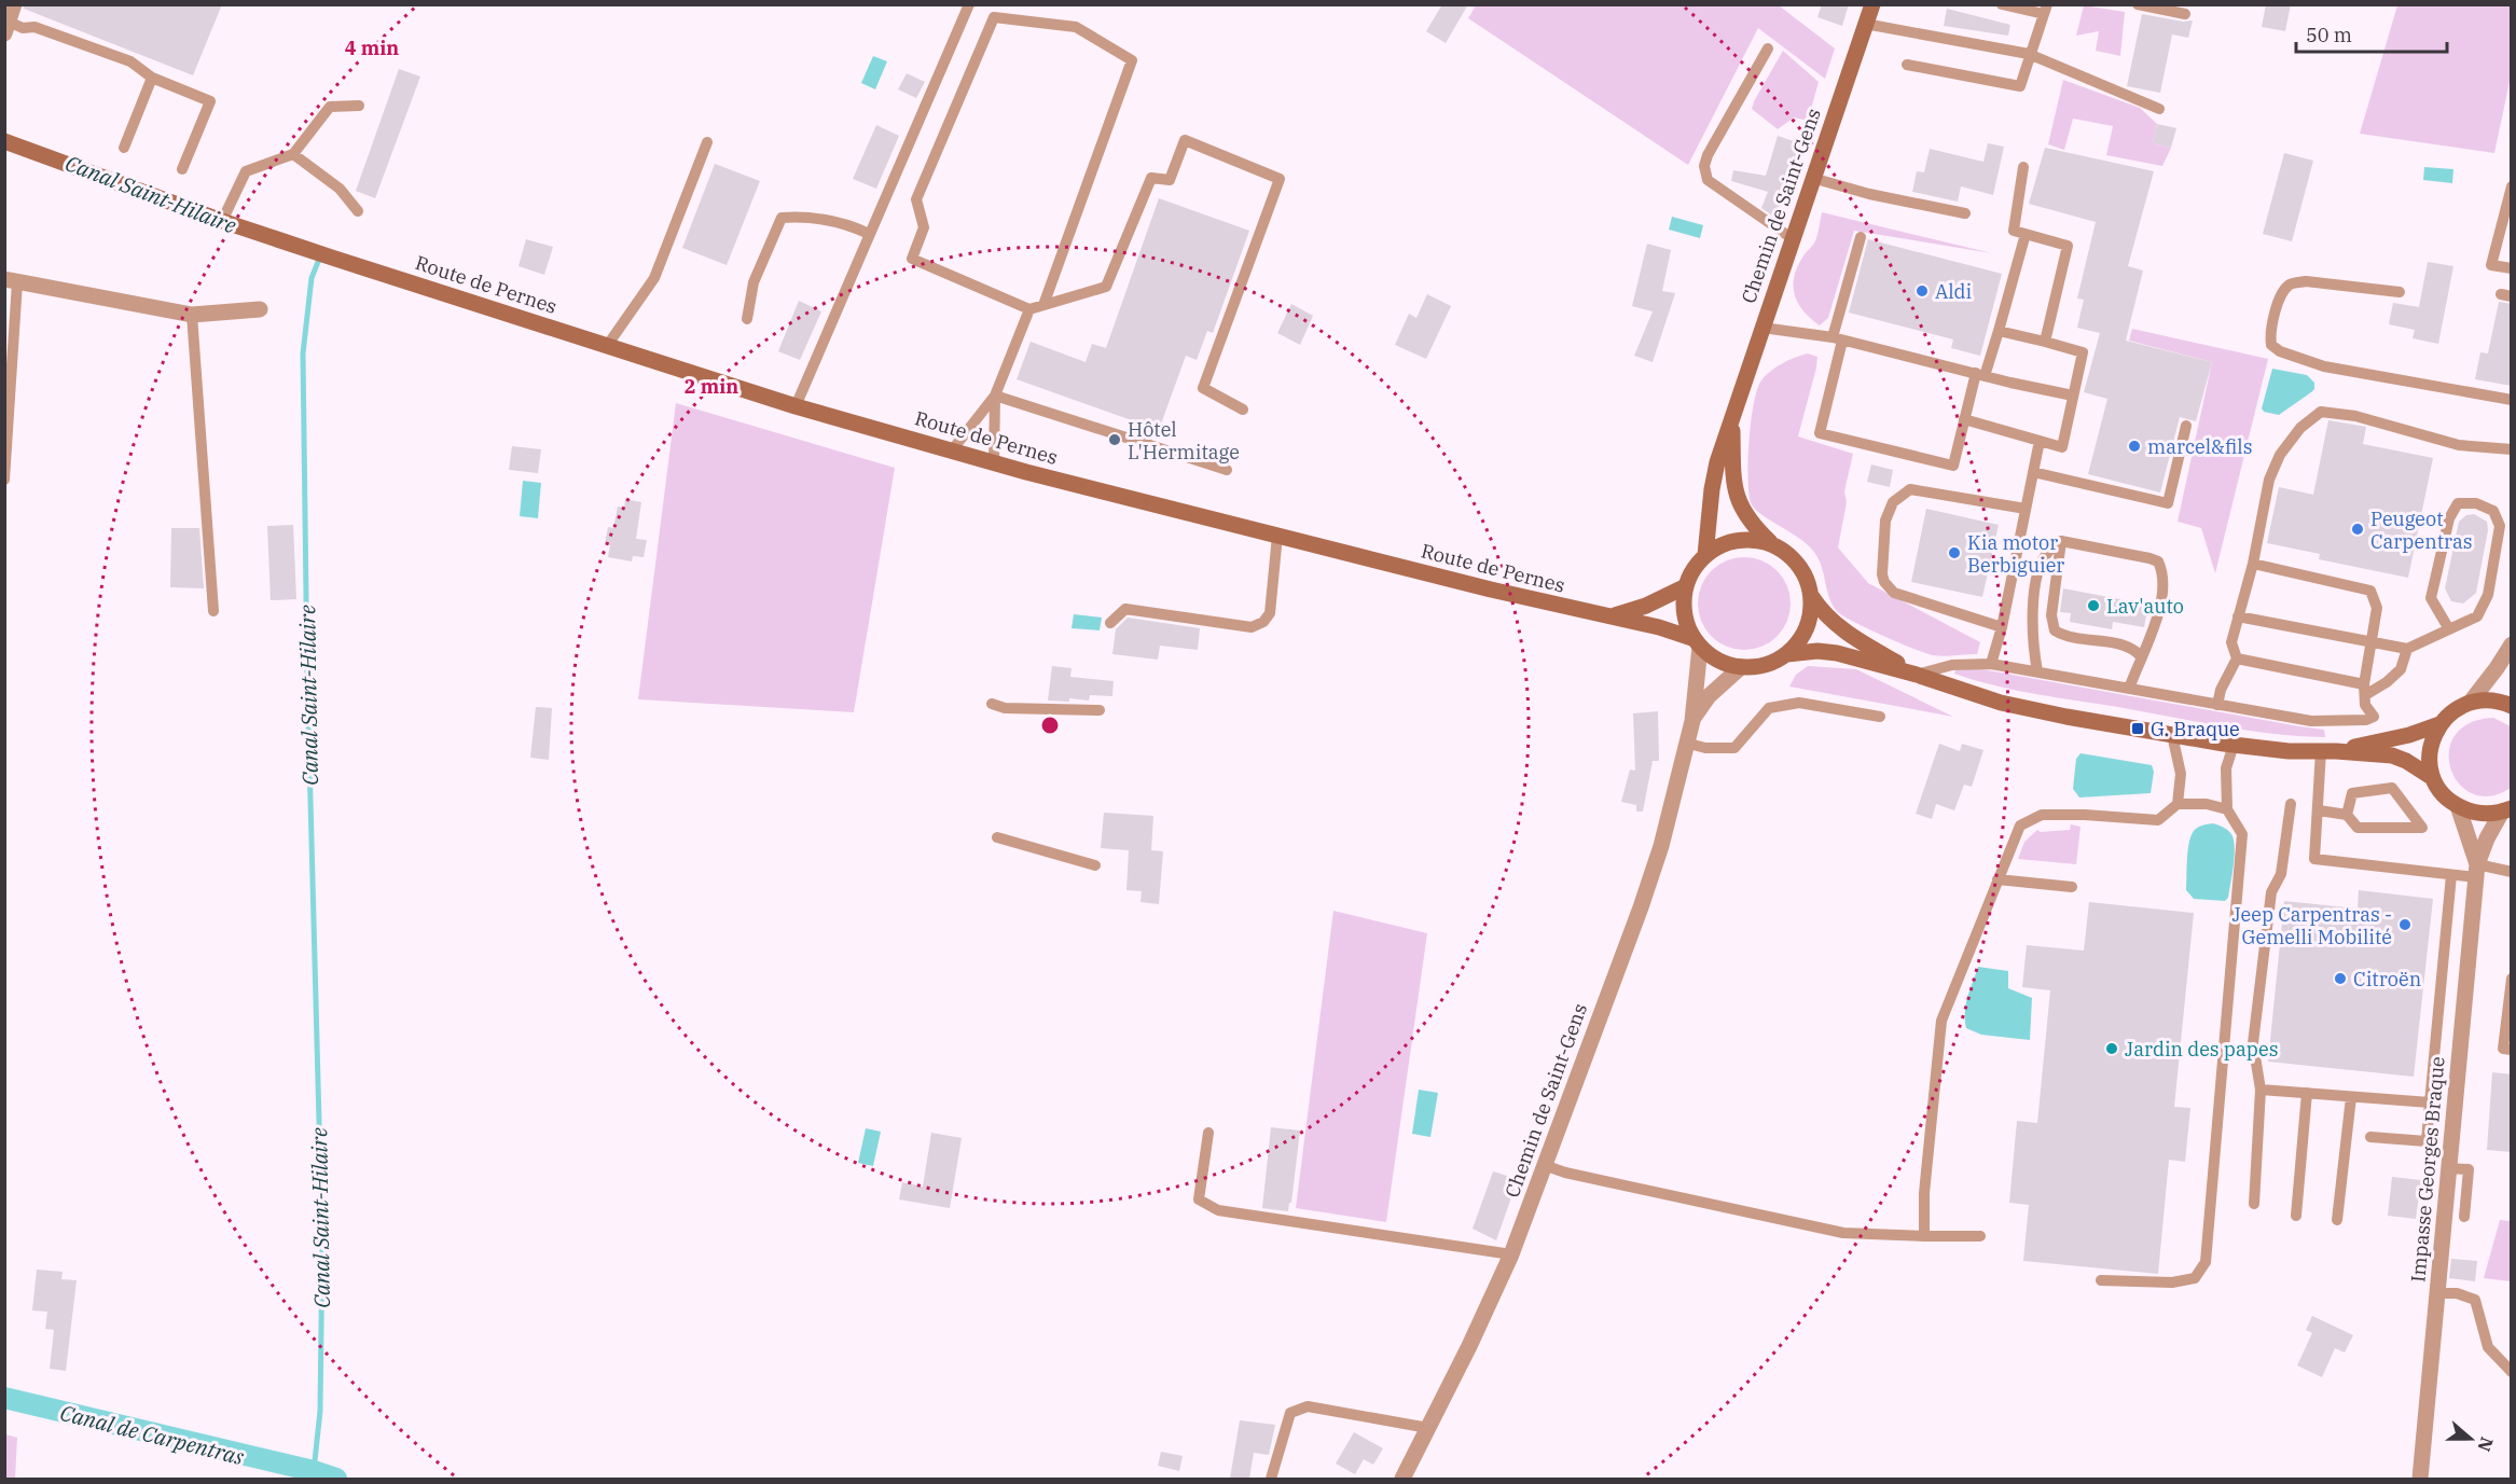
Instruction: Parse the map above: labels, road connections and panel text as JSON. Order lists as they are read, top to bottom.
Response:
{
  "streets": {
    "main road": ["Chemin de Saint-Gens", "Route de Pernes"],
    "street": ["Impasse Georges Braque"]
  },
  "crossings": [
    ["Chemin de Saint-Gens", "Route de Pernes"]
  ],
  "water": ["Canal Saint-Hilaire", "Canal de Carpentras"],
  "places": {
    "other": [
      "Aldi",
      "Hôtel L'Hermitage",
      "marcel&fils",
      "Peugeot Carpentras",
      "Kia motor Berbiguier",
      "Lav'auto",
      "Jeep Carpentras - Gemelli Mobilité",
      "Citroën",
      "Jardin des papes"
    ],
    "transit": ["G. Braque"]
  },
  "scale_bar": "50 m",
  "north": "right",
  "rings": ["4 min", "2 min"]
}
